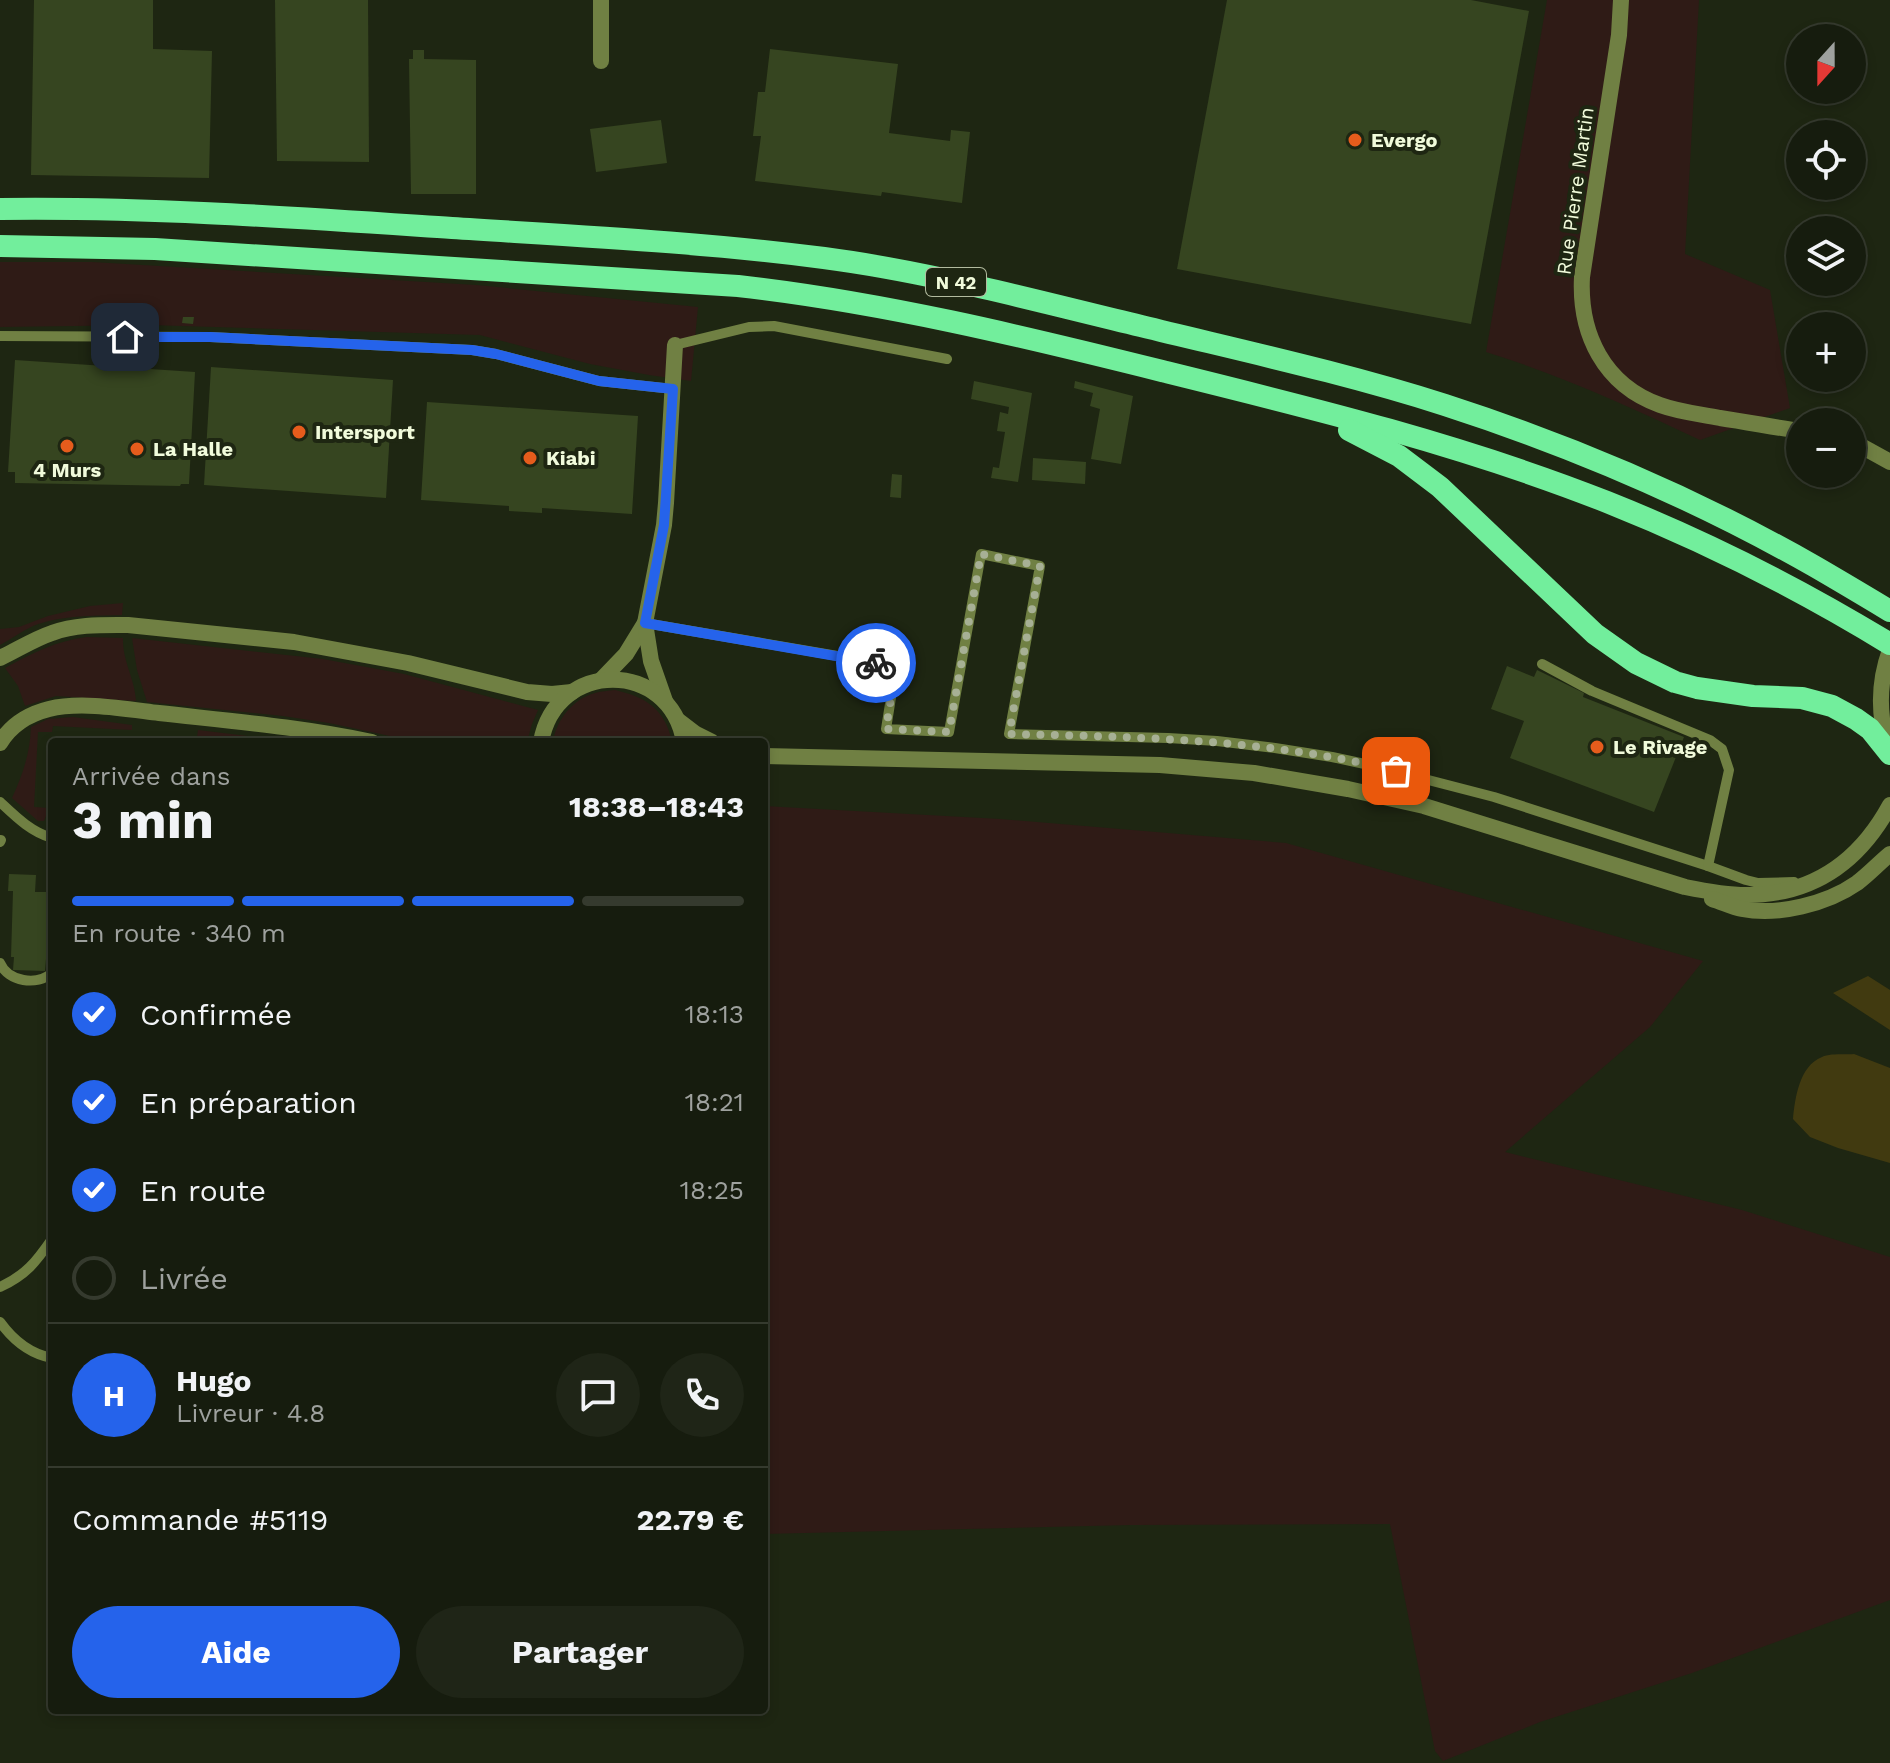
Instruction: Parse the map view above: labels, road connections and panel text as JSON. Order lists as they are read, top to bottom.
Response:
{
  "streets": {
    "highway": ["N 42"],
    "street": ["Rue Pierre Martin"]
  },
  "places": [
    "Evergo",
    "Intersport",
    "4 Murs",
    "La Halle",
    "Kiabi",
    "Le Rivage"
  ],
  "north": "bottom",
  "page": {
    "map_buttons": ["+", "−"],
    "heading": ["3 min", "Arrivée dans", "18:38–18:43"],
    "panel": [
      "Hugo",
      "Livreur · 4.8",
      "Commande #5119",
      "22.79 €"
    ],
    "bar": "En route · 340 m",
    "list": [
      ["Confirmée", "18:13"],
      ["En préparation", "18:21"],
      ["En route", "18:25"],
      "Livrée"
    ],
    "round": "H",
    "buttons": ["Aide", "Partager"]
  }
}
